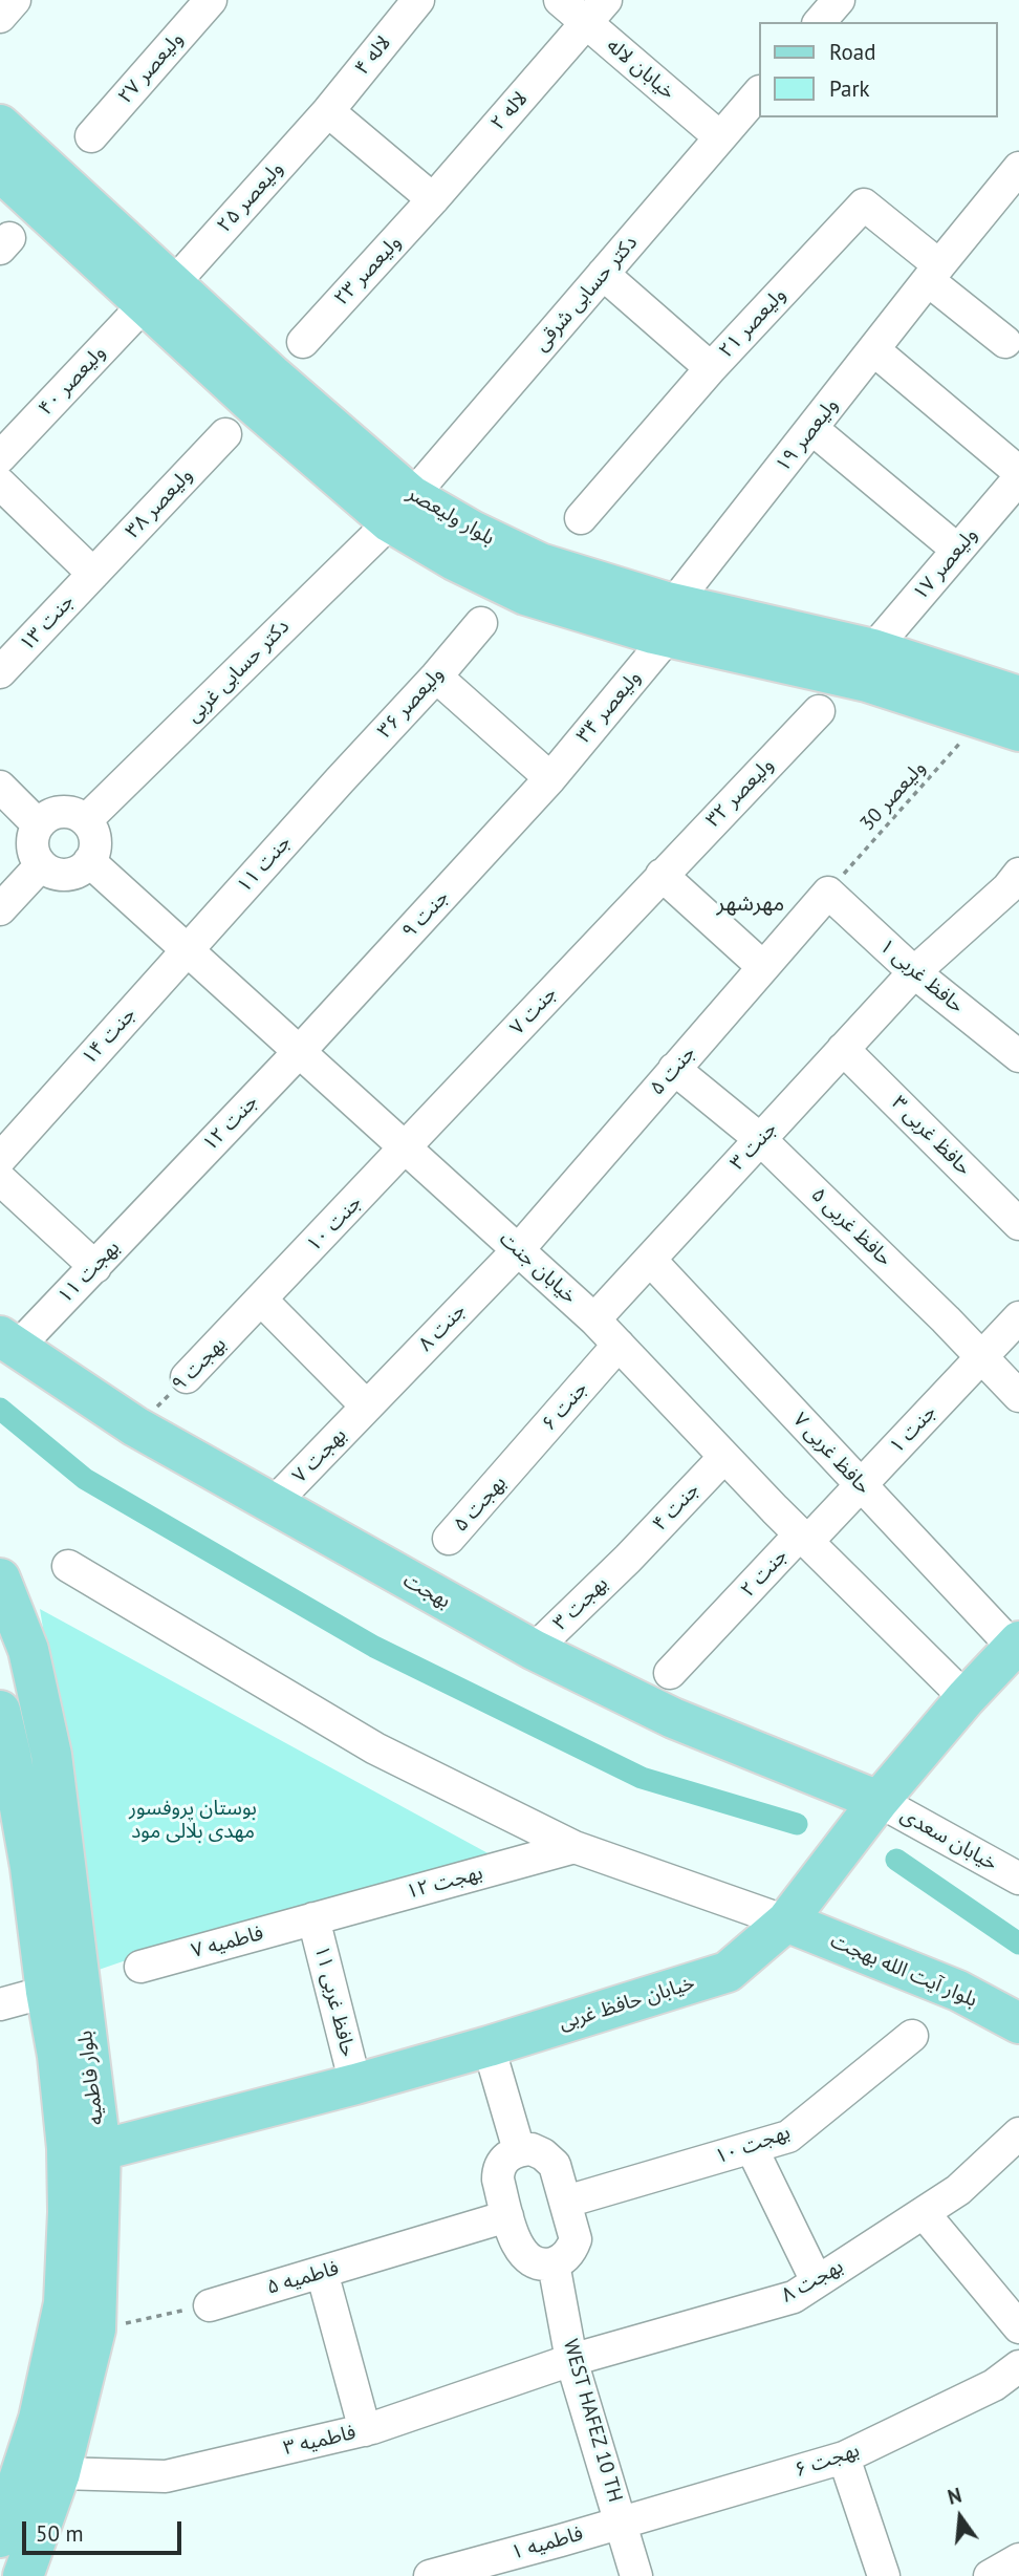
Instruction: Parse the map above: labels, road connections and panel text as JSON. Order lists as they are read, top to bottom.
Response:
{
  "streets": {
    "main road": [
      "بلوار ولیعصر",
      "بهجت",
      "بلوار آیت الله بهجت",
      "خیابان حافظ غربی",
      "بلوار فاطمیه"
    ],
    "street": [
      "لاله ۴",
      "ولیعصر ۲۷",
      "خیابان لاله",
      "لاله ۲",
      "ولیعصر ۲۵",
      "ولیعصر ۲۳",
      "دکتر حسابی شرقی",
      "ولیعصر ۲۱",
      "ولیعصر ۴۰",
      "ولیعصر ۱۹",
      "ولیعصر ۳۸",
      "ولیعصر ۱۷",
      "جنت ۱۳",
      "دکتر حسابی غربی",
      "ولیعصر ۳۶",
      "ولیعصر ۳۴",
      "ولیعصر ۳۲",
      "جنت ۱۱",
      "جنت ۹",
      "حافظ غربی ۱",
      "جنت ۷",
      "جنت ۱۴",
      "جنت ۵",
      "جنت ۱۲",
      "حافظ غربی ۳",
      "جنت ۳",
      "جنت ۱۰",
      "حافظ غربی ۵",
      "خیابان جنت",
      "بهجت ۱۱",
      "جنت ۸",
      "بهجت ۹",
      "جنت ۶",
      "جنت ۱",
      "حافظ غربی ۷",
      "بهجت ۷",
      "بهجت ۵",
      "جنت ۴",
      "جنت ۲",
      "بهجت ۳",
      "خیابان سعدی",
      "بهجت ۱۲",
      "فاطمیه ۷",
      "حافظ غربی ۱۱",
      "بهجت ۱۰",
      "فاطمیه ۵",
      "بهجت ۸",
      "WEST HAFEZ 10 TH",
      "فاطمیه ۳",
      "بهجت ۶",
      "فاطمیه ۱"
    ],
    "path": ["ولیعصر 30"]
  },
  "crossings": [
    ["لاله ۴", "ولیعصر ۲۵"],
    ["خیابان لاله", "لاله ۲"],
    ["خیابان لاله", "دکتر حسابی شرقی"],
    ["لاله ۲", "ولیعصر ۲۳"],
    ["ولیعصر ۲۵", "ولیعصر ۴۰"],
    ["ولیعصر ۲۵", "بلوار ولیعصر"],
    ["دکتر حسابی شرقی", "بلوار ولیعصر"],
    ["دکتر حسابی شرقی", "دکتر حسابی غربی"],
    ["ولیعصر ۲۱", "ولیعصر ۱۹"],
    ["ولیعصر ۴۰", "بلوار ولیعصر"],
    ["ولیعصر ۱۹", "بلوار ولیعصر"],
    ["ولیعصر ۱۹", "ولیعصر ۳۴"],
    ["ولیعصر ۳۸", "جنت ۱۳"],
    ["بلوار ولیعصر", "ولیعصر ۱۷"],
    ["بلوار ولیعصر", "دکتر حسابی غربی"],
    ["بلوار ولیعصر", "ولیعصر ۳۴"],
    ["بلوار ولیعصر", "ولیعصر 30"],
    ["دکتر حسابی غربی", "خیابان جنت"],
    ["ولیعصر ۳۶", "جنت ۱۱"],
    ["ولیعصر ۳۴", "جنت ۹"],
    ["ولیعصر ۳۲", "جنت ۷"],
    ["ولیعصر 30", "حافظ غربی ۱"],
    ["ولیعصر 30", "جنت ۵"],
    ["جنت ۱۱", "جنت ۱۴"],
    ["جنت ۱۱", "خیابان جنت"],
    ["جنت ۹", "جنت ۱۲"],
    ["جنت ۹", "خیابان جنت"],
    ["حافظ غربی ۱", "جنت ۵"],
    ["حافظ غربی ۱", "جنت ۳"],
    ["جنت ۷", "جنت ۱۰"],
    ["جنت ۷", "خیابان جنت"],
    ["جنت ۱۴", "خیابان جنت"],
    ["جنت ۵", "حافظ غربی ۵"],
    ["جنت ۵", "خیابان جنت"],
    ["جنت ۵", "جنت ۸"],
    ["جنت ۱۲", "خیابان جنت"],
    ["جنت ۱۲", "بهجت ۱۱"],
    ["حافظ غربی ۳", "جنت ۳"],
    ["جنت ۳", "حافظ غربی ۵"],
    ["جنت ۳", "خیابان جنت"],
    ["جنت ۳", "حافظ غربی ۷"],
    ["جنت ۱۰", "خیابان جنت"],
    ["جنت ۱۰", "بهجت ۹"],
    ["حافظ غربی ۵", "جنت ۱"],
    ["خیابان جنت", "جنت ۸"],
    ["خیابان جنت", "جنت ۶"],
    ["خیابان جنت", "جنت ۱"],
    ["خیابان جنت", "جنت ۴"],
    ["خیابان جنت", "جنت ۲"],
    ["خیابان جنت", "خیابان حافظ غربی"],
    ["بهجت ۱۱", "بهجت"],
    ["جنت ۸", "بهجت ۷"],
    ["بهجت ۹", "بهجت"],
    ["جنت ۶", "بهجت ۵"],
    ["جنت ۱", "حافظ غربی ۷"],
    ["جنت ۱", "جنت ۲"],
    ["حافظ غربی ۷", "خیابان حافظ غربی"],
    ["بهجت ۷", "بهجت"],
    ["جنت ۴", "بهجت ۳"],
    ["بهجت", "بهجت ۳"],
    ["بهجت", "خیابان سعدی"],
    ["بهجت", "خیابان حافظ غربی"],
    ["خیابان سعدی", "خیابان حافظ غربی"],
    ["بهجت ۱۲", "فاطمیه ۷"],
    ["بهجت ۱۲", "حافظ غربی ۱۱"],
    ["فاطمیه ۷", "حافظ غربی ۱۱"],
    ["بلوار آیت الله بهجت", "خیابان حافظ غربی"],
    ["حافظ غربی ۱۱", "خیابان حافظ غربی"],
    ["خیابان حافظ غربی", "بلوار فاطمیه"],
    ["بلوار فاطمیه", "فاطمیه ۳"],
    ["بهجت ۸", "WEST HAFEZ 10 TH"],
    ["بهجت ۸", "فاطمیه ۳"],
    ["WEST HAFEZ 10 TH", "فاطمیه ۳"],
    ["WEST HAFEZ 10 TH", "بهجت ۶"],
    ["WEST HAFEZ 10 TH", "فاطمیه ۱"],
    ["بهجت ۶", "فاطمیه ۱"]
  ],
  "districts": ["مهرشهر"],
  "parks": ["بوستان پروفسور مهدی بلالی مود"],
  "legend": ["Road", "Park"],
  "scale_bar": "50 m",
  "north": "top"
}
